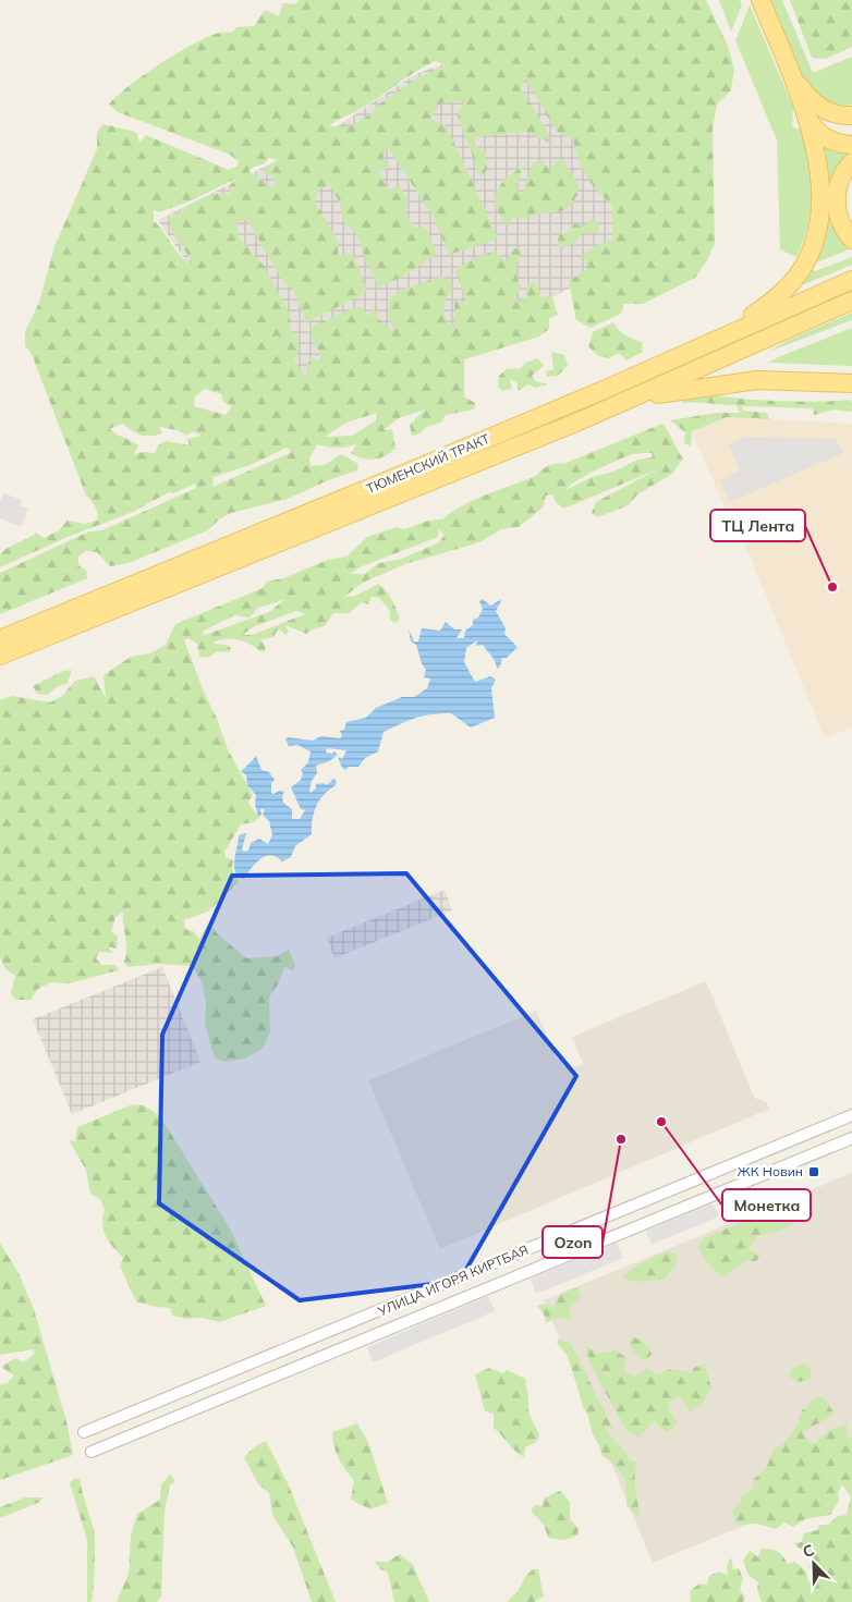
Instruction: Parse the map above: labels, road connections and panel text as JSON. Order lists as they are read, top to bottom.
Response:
{
  "streets": {
    "main road": ["ТЮМЕНСКИЙ ТРАКТ"],
    "street": ["УЛИЦА ИГОРЯ КИРТБАЯ"]
  },
  "places": {
    "other": ["ТЦ Лента", "Монетка", "Ozon"],
    "transit": ["ЖК Новин"]
  },
  "north": "top left"
}
